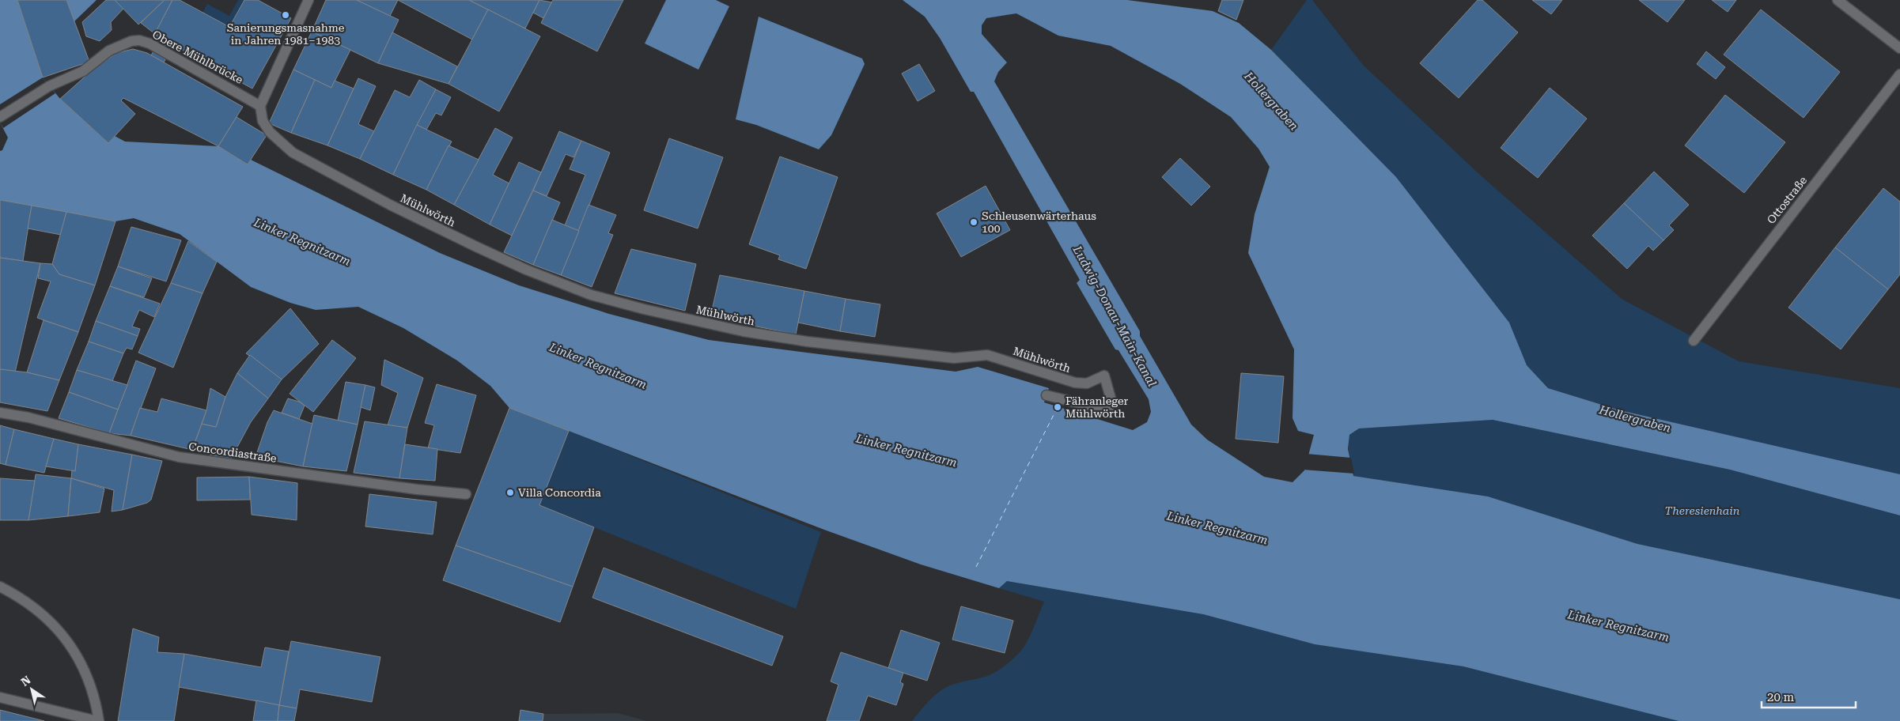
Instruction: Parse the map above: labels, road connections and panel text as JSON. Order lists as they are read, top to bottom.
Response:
{
  "streets": {
    "street": [
      "Obere Mühlbrücke",
      "Ottostraße",
      "Mühlwörth",
      "Concordiastraße"
    ]
  },
  "crossings": [
    ["Obere Mühlbrücke", "Mühlwörth"]
  ],
  "water": ["Hollergraben", "Linker Regnitzarm", "Ludwig-Donau-Main-Kanal"],
  "parks": ["Theresienhain"],
  "places": [
    "Sanierungsmasnahme in Jahren 1981–1983",
    "Schleusenwärterhaus 100",
    "Fähranleger Mühlwörth",
    "Villa Concordia"
  ],
  "scale_bar": "20 m",
  "north": "top left"
}
